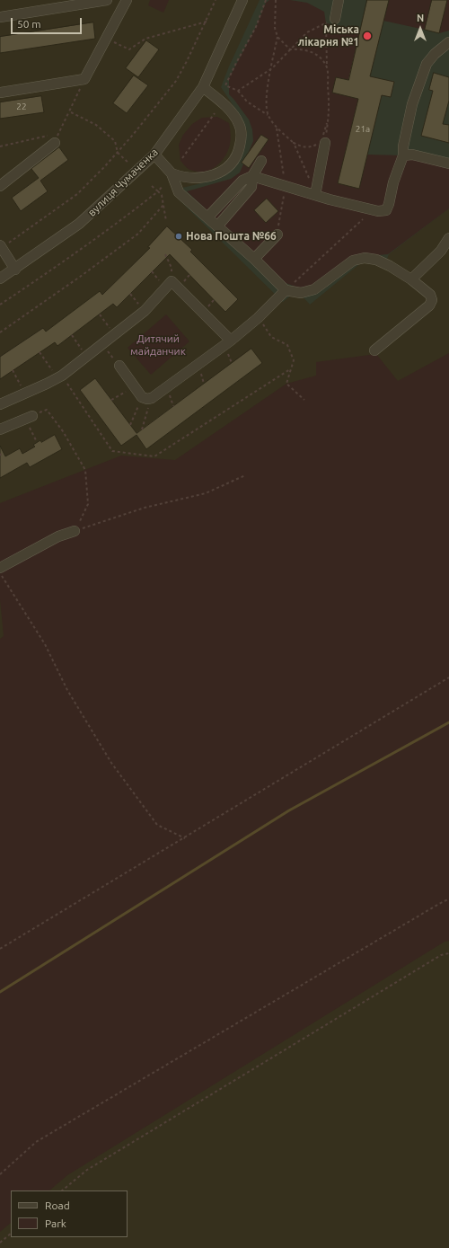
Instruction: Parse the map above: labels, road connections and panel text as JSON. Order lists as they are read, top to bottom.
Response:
{
  "streets": {
    "street": ["вулиця Чумаченка"]
  },
  "parks": ["Дитячий майданчик"],
  "places": ["Міська лікарня №1", "Нова Пошта №66"],
  "house_numbers": ["22", "21а"],
  "legend": ["Road", "Park"],
  "scale_bar": "50 m",
  "north": "top"
}
